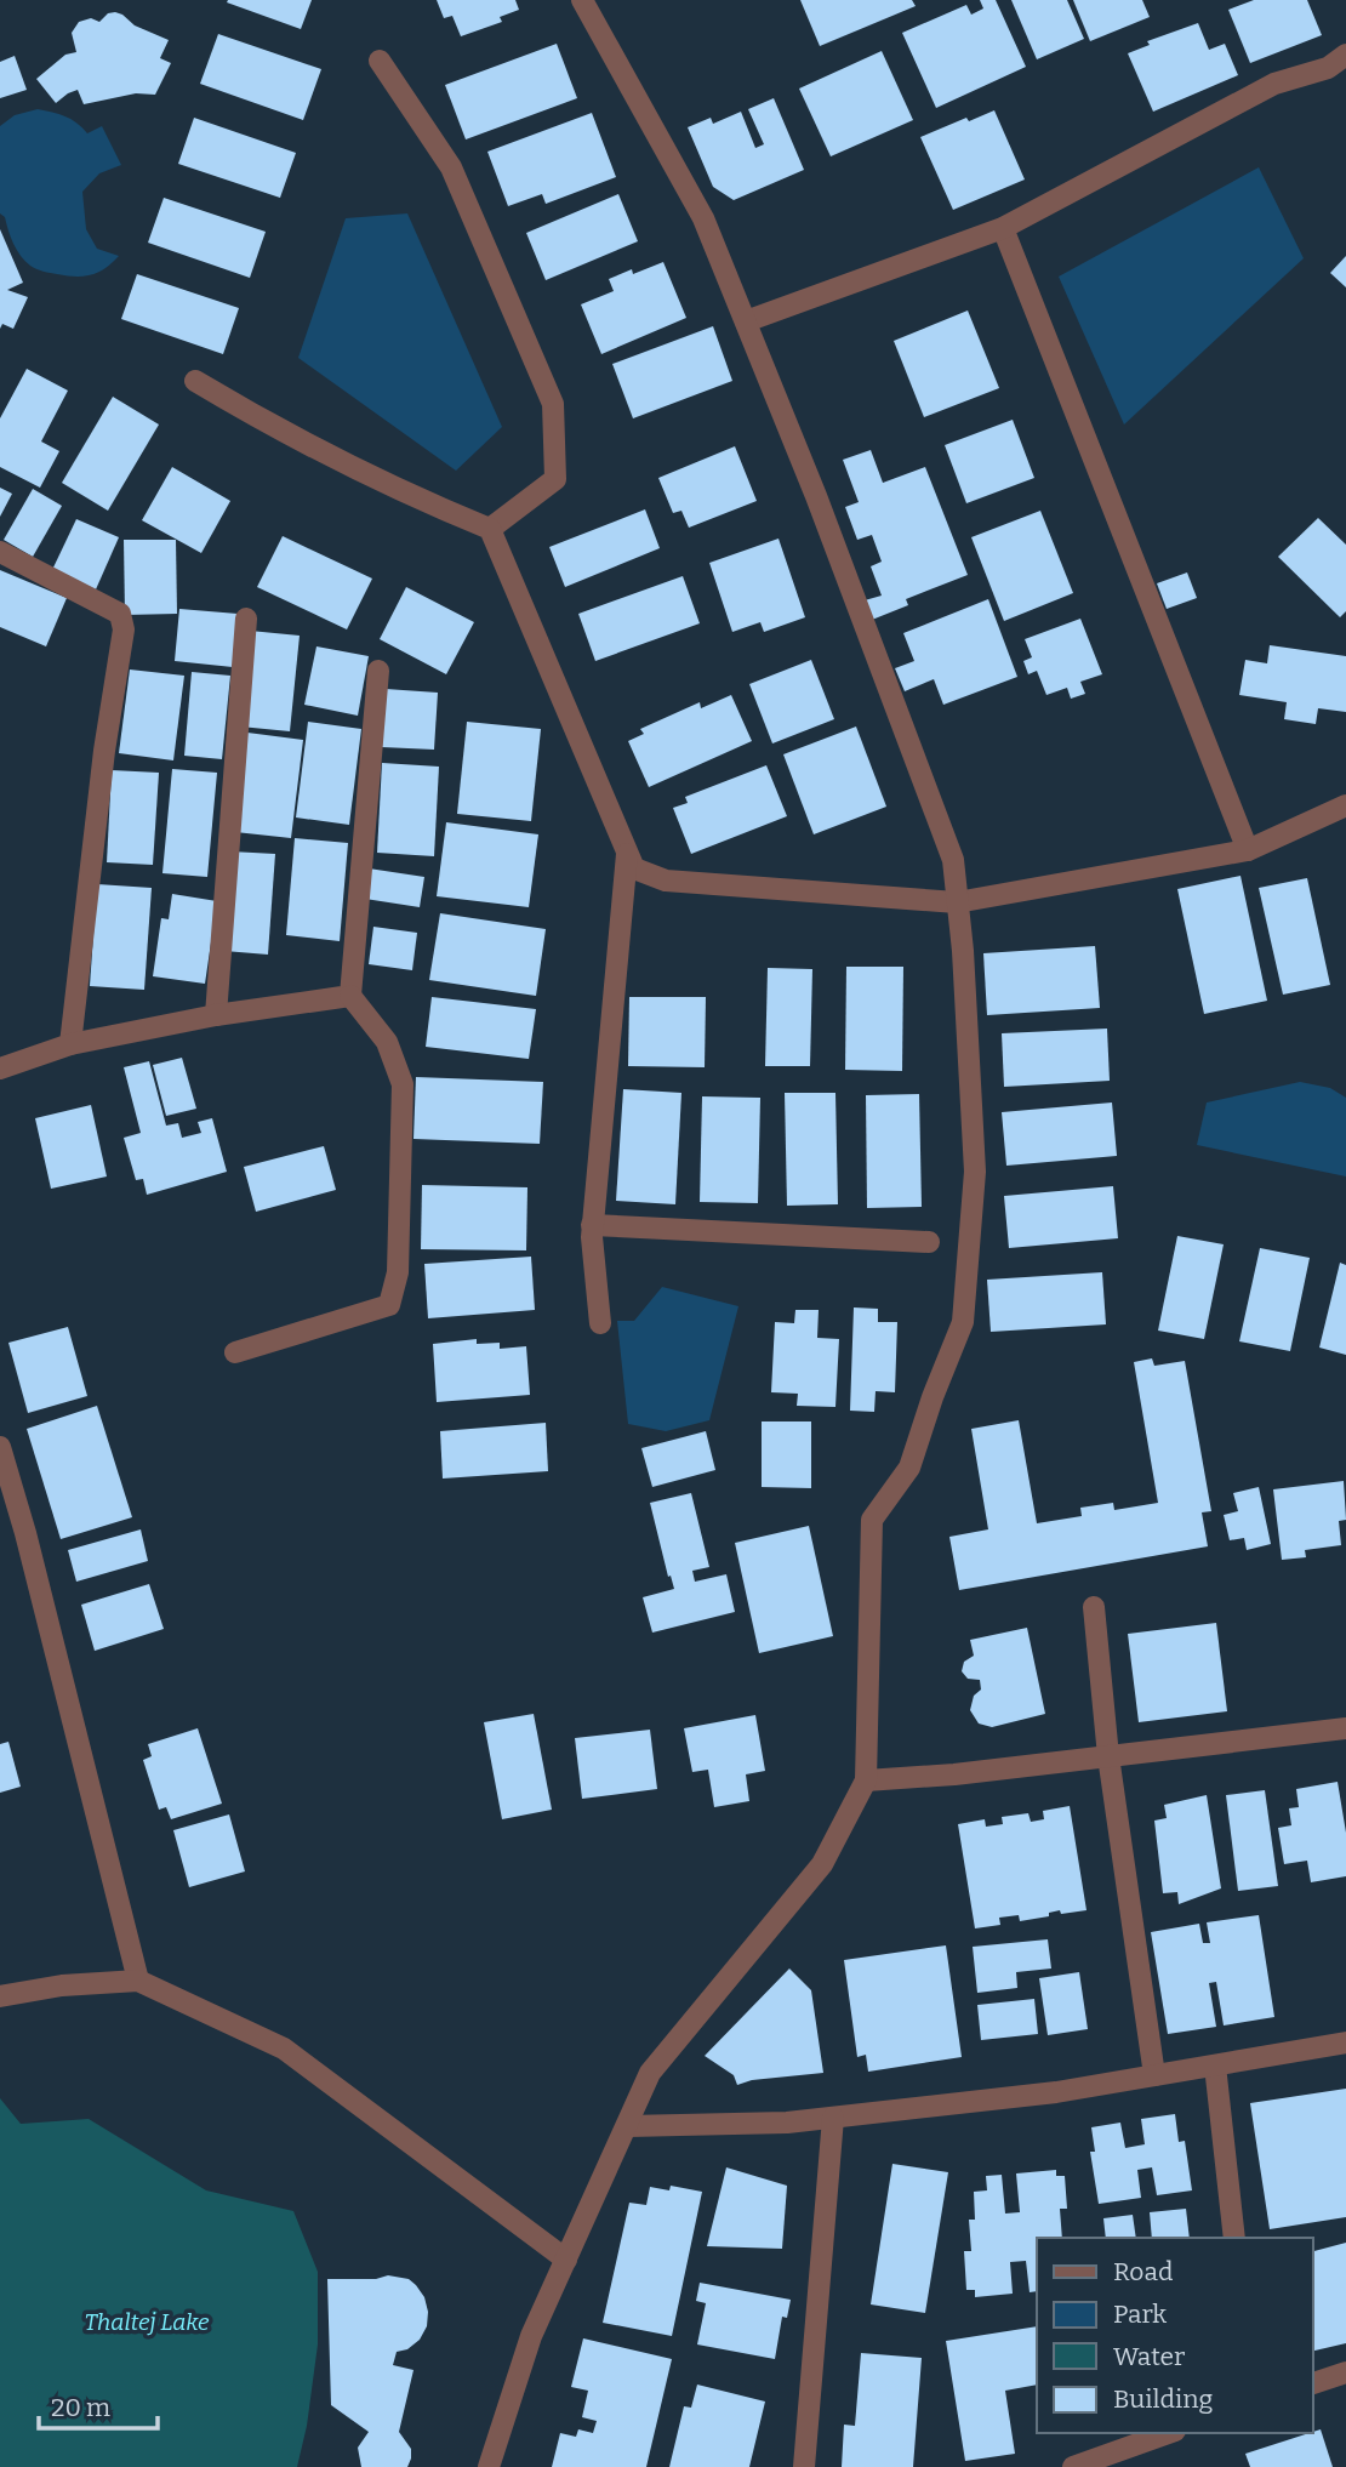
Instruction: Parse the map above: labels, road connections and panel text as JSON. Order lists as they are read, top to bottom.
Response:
{
  "water": ["Thaltej Lake"],
  "legend": [
    "Road",
    "Park",
    "Water",
    "Building"
  ],
  "scale_bar": "20 m"
}
